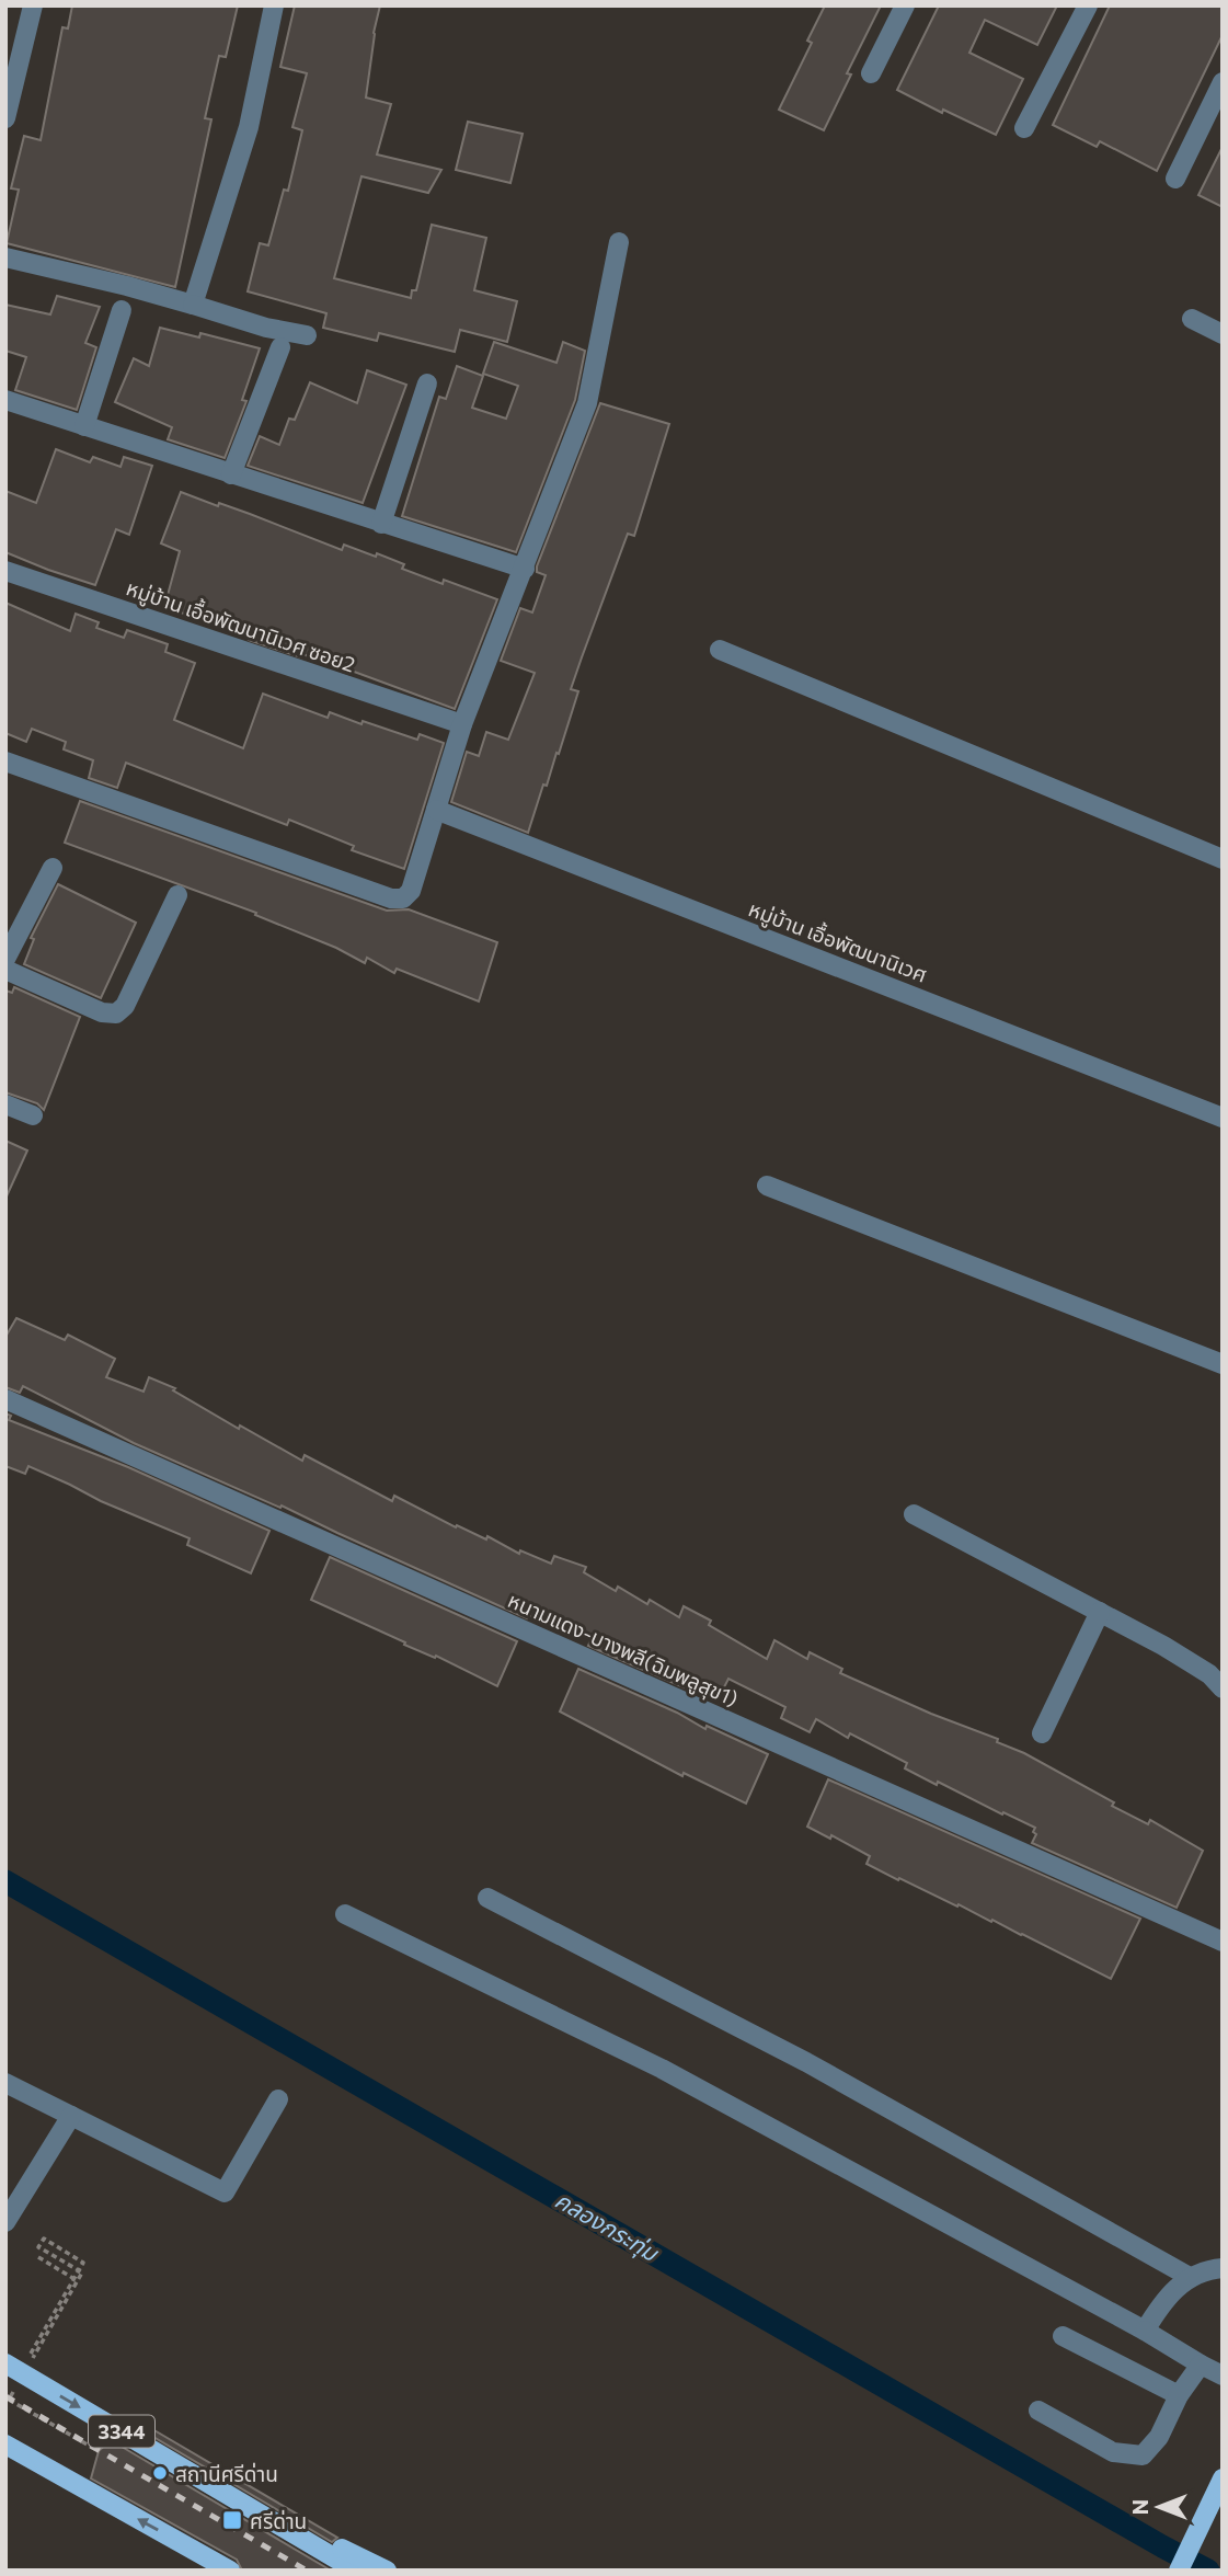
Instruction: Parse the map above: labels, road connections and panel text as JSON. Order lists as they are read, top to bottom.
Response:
{
  "streets": {
    "main road": ["3344"],
    "street": ["หมู่บ้าน เอื้อพัฒนานิเวศ ซอย2", "หมู่บ้าน เอื้อพัฒนานิเวศ", "หนามแดง-บางพลี(ฉิมพลูสุข1)"]
  },
  "water": ["คลองกระทุ่ม"],
  "places": {
    "other": ["สถานีศรีด่าน"],
    "transit": ["ศรีด่าน"]
  },
  "north": "left"
}
